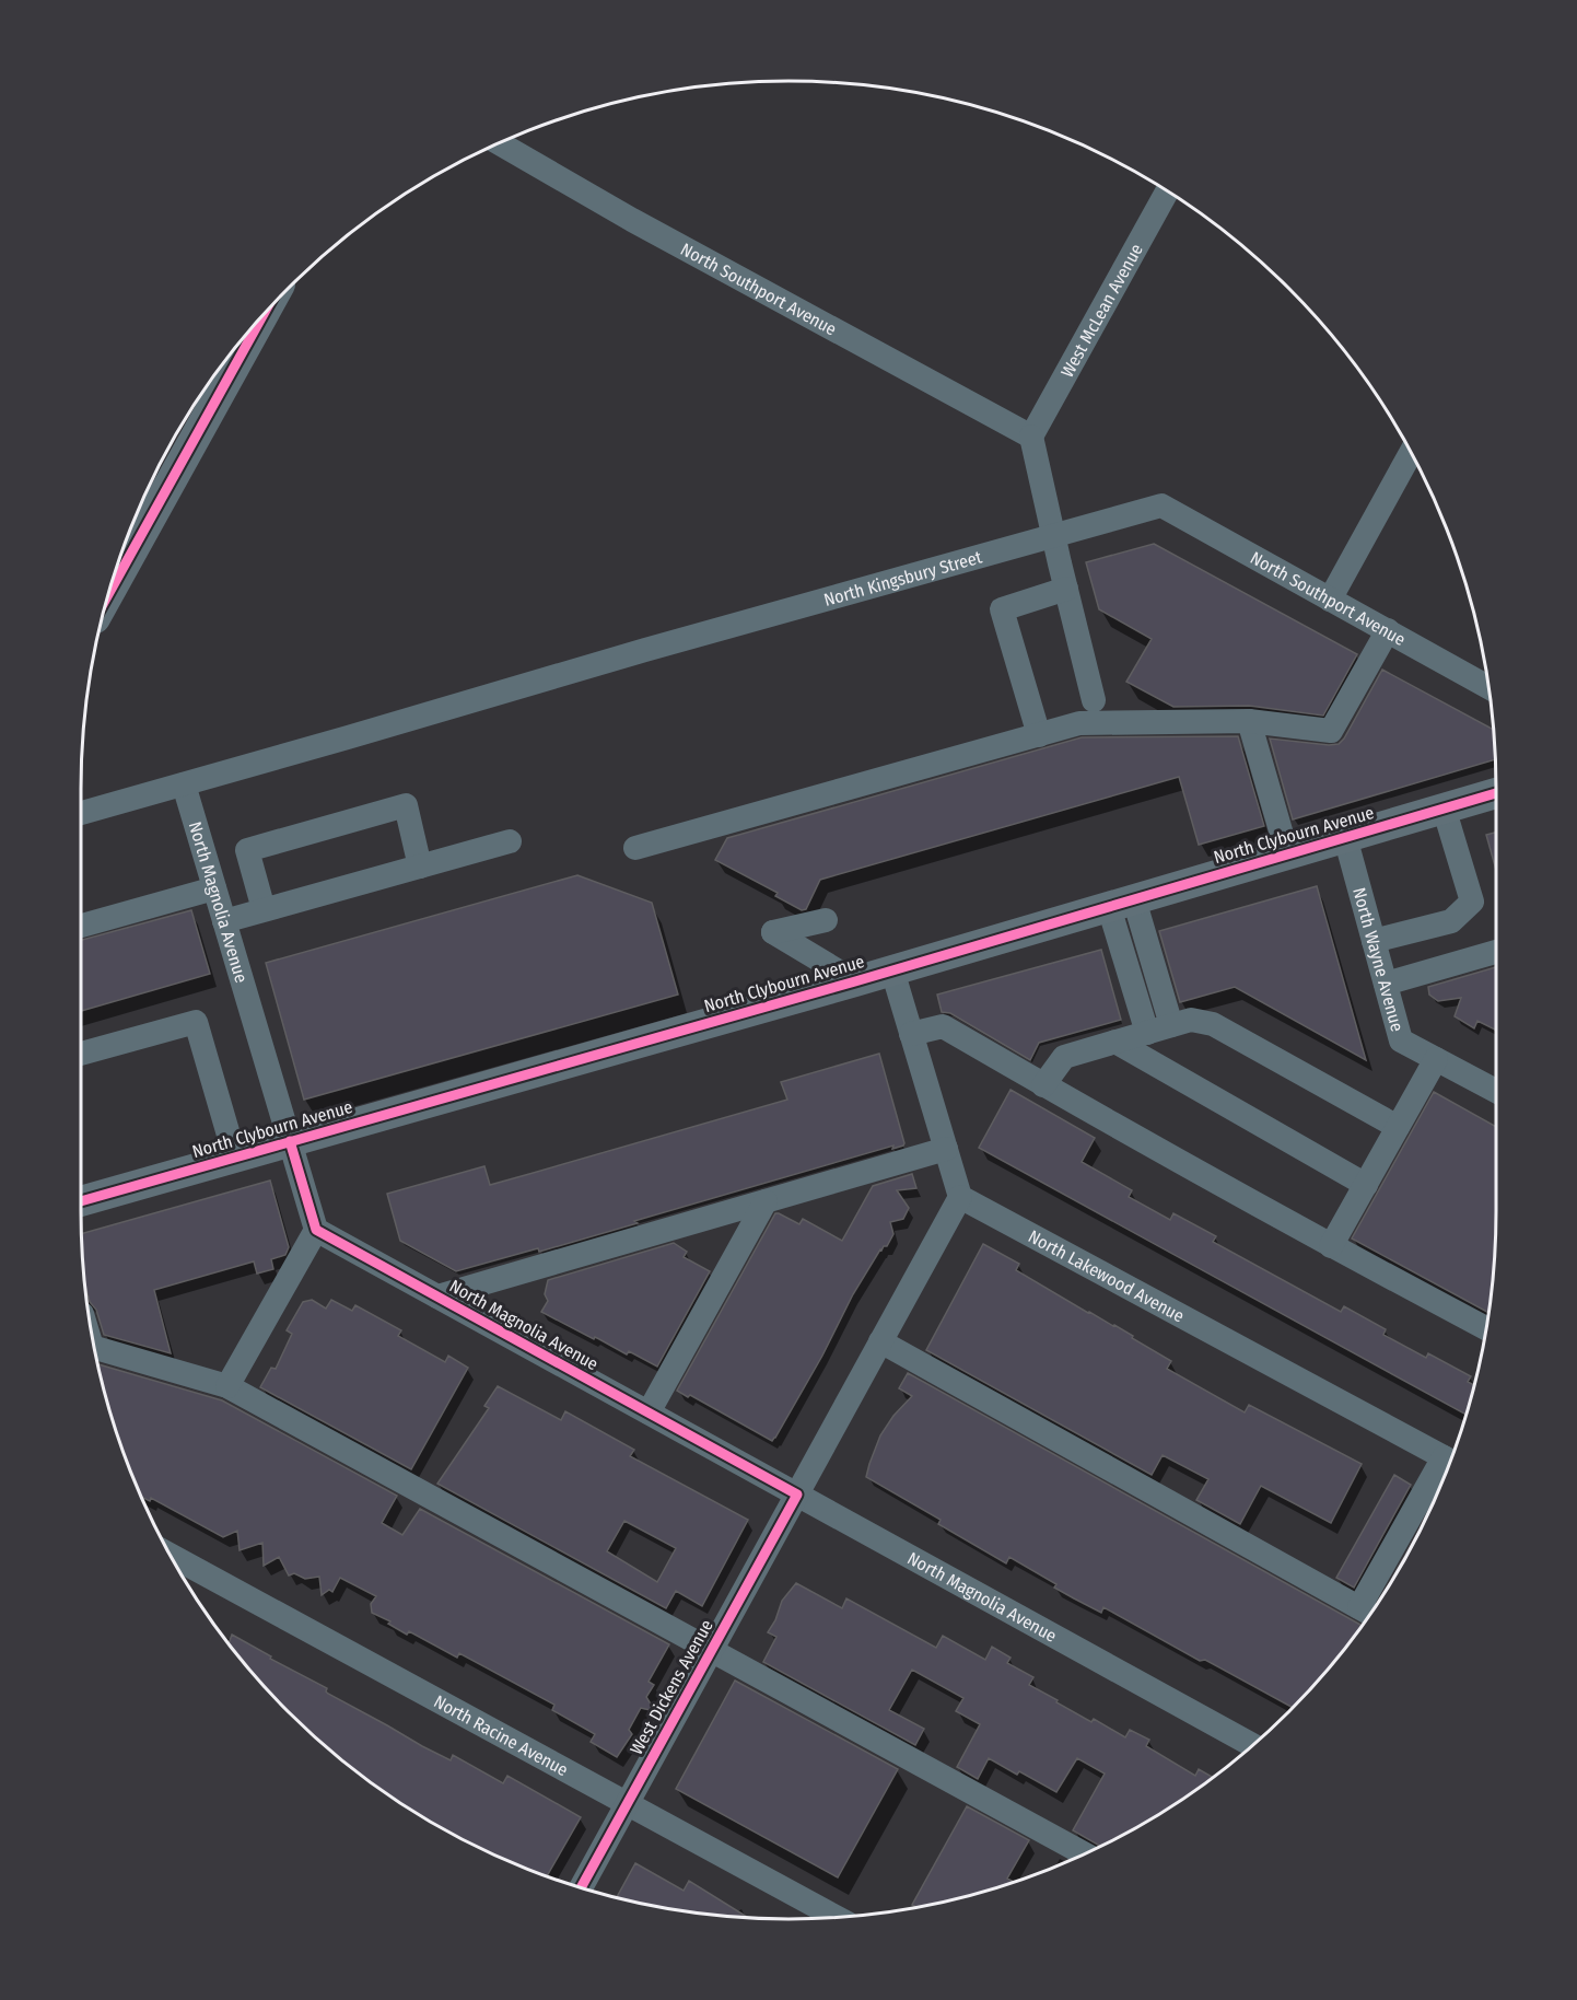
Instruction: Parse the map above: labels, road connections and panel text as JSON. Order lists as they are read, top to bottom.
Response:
{
  "streets": {
    "main road": ["North Clybourn Avenue"],
    "street": [
      "North Southport Avenue",
      "West McLean Avenue",
      "North Kingsbury Street",
      "North Magnolia Avenue",
      "North Wayne Avenue",
      "North Lakewood Avenue",
      "West Dickens Avenue",
      "North Racine Avenue"
    ]
  },
  "crossings": [
    ["North Southport Avenue", "West McLean Avenue"],
    ["North Southport Avenue", "North Kingsbury Street"],
    ["North Kingsbury Street", "North Magnolia Avenue"],
    ["North Clybourn Avenue", "North Magnolia Avenue"],
    ["North Clybourn Avenue", "North Wayne Avenue"],
    ["North Magnolia Avenue", "West Dickens Avenue"],
    ["North Lakewood Avenue", "West Dickens Avenue"],
    ["West Dickens Avenue", "North Racine Avenue"]
  ]
}
